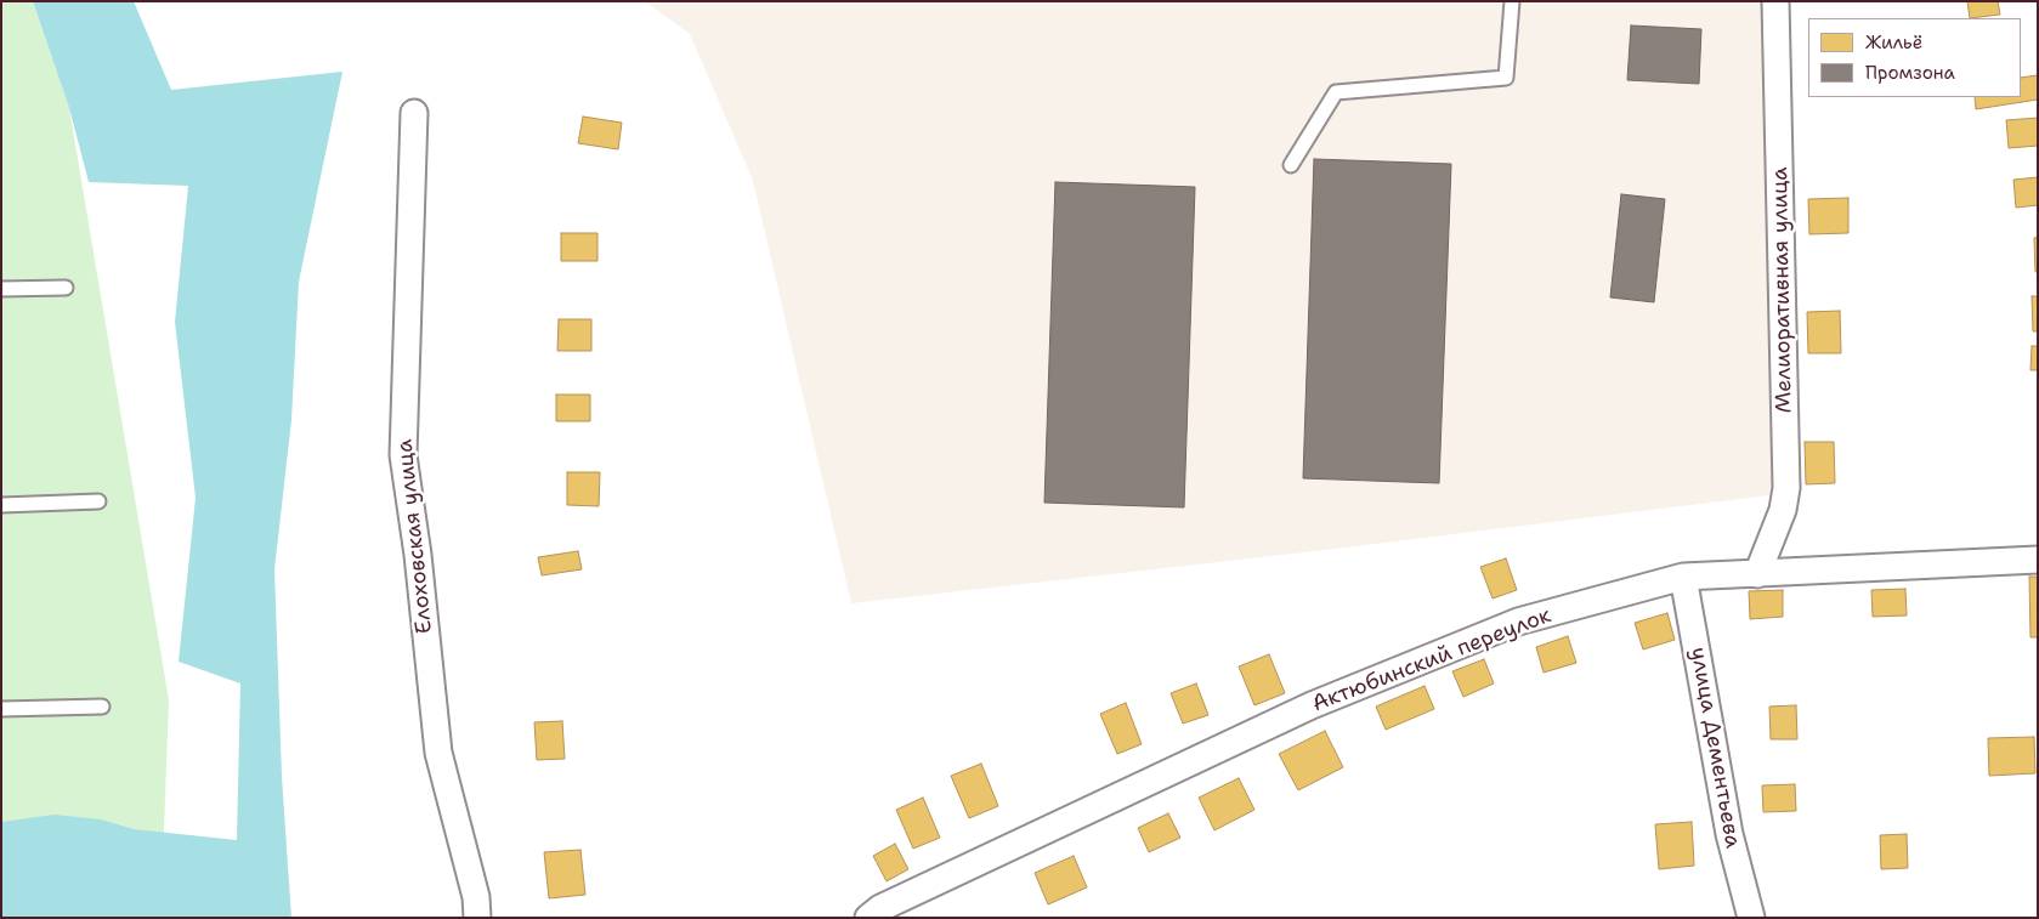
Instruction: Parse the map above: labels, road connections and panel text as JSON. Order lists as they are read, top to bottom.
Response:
{
  "streets": {
    "street": [
      "Мелиоративная улица",
      "Елоховская улица",
      "Актюбинский переулок",
      "улица Дементьева"
    ]
  },
  "crossings": [
    ["Мелиоративная улица", "Актюбинский переулок"],
    ["Актюбинский переулок", "улица Дементьева"]
  ],
  "legend": ["Жильё", "Промзона"]
}
